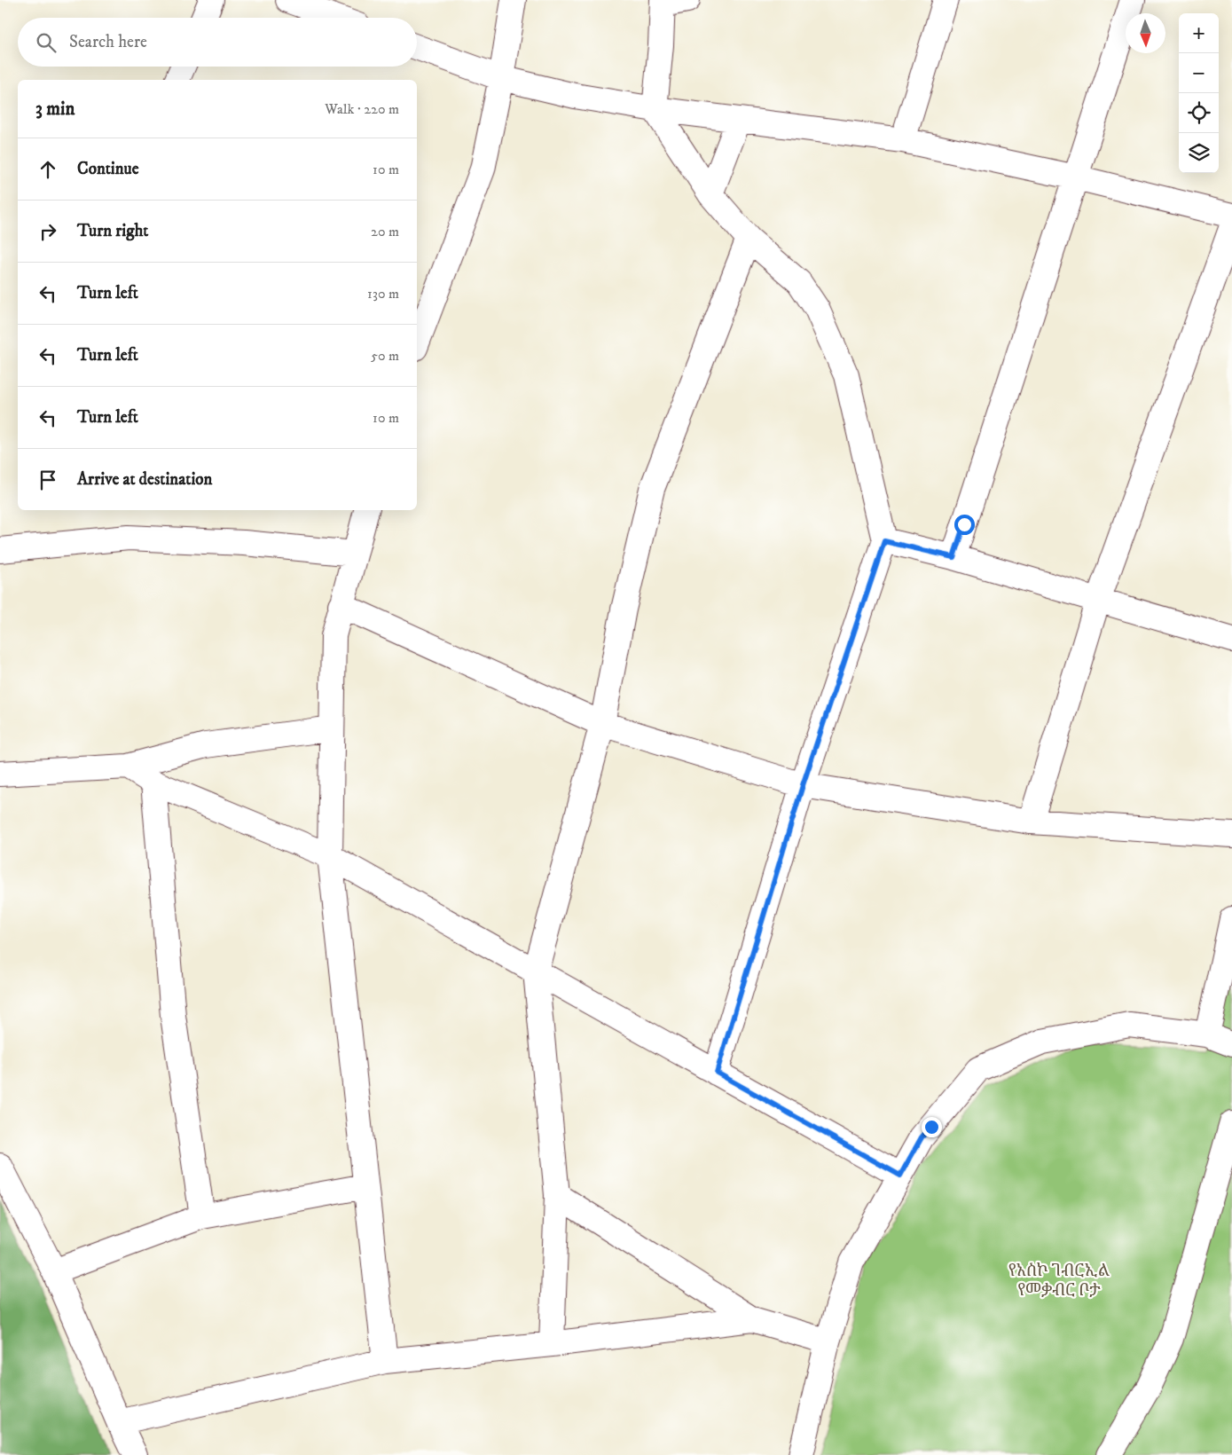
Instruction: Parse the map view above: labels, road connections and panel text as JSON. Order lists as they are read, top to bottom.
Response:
{
  "parks": ["የአስኮ ገብርኢል የመቃብር ቦታ"],
  "north": "bottom",
  "page": {
    "map_buttons": ["+", "−"],
    "search": "Search here",
    "heading": ["3 min", "Walk · 220 m"],
    "list": [
      ["Continue", "10 m"],
      ["Turn right", "20 m"],
      ["Turn left", "130 m"],
      ["Turn left", "50 m"],
      ["Turn left", "10 m"],
      "Arrive at destination"
    ]
  }
}
